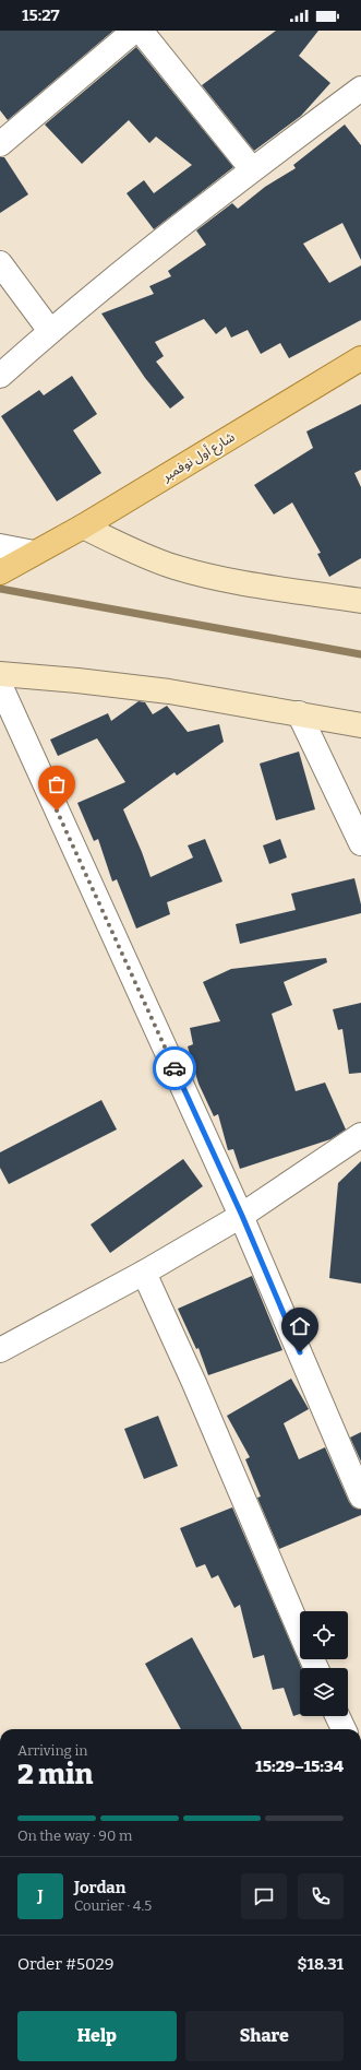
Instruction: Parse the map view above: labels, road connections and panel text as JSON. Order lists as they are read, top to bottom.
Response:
{
  "streets": {
    "main road": ["شارع أول نوفمبر"]
  },
  "page": {
    "status": "15:27",
    "heading": ["2 min", "Arriving in", "15:29–15:34"],
    "panel": [
      "Jordan",
      "Courier · 4.5",
      "Order #5029",
      "$18.31"
    ],
    "bar": "On the way · 90 m",
    "round": "J",
    "buttons": ["Help", "Share"]
  }
}
